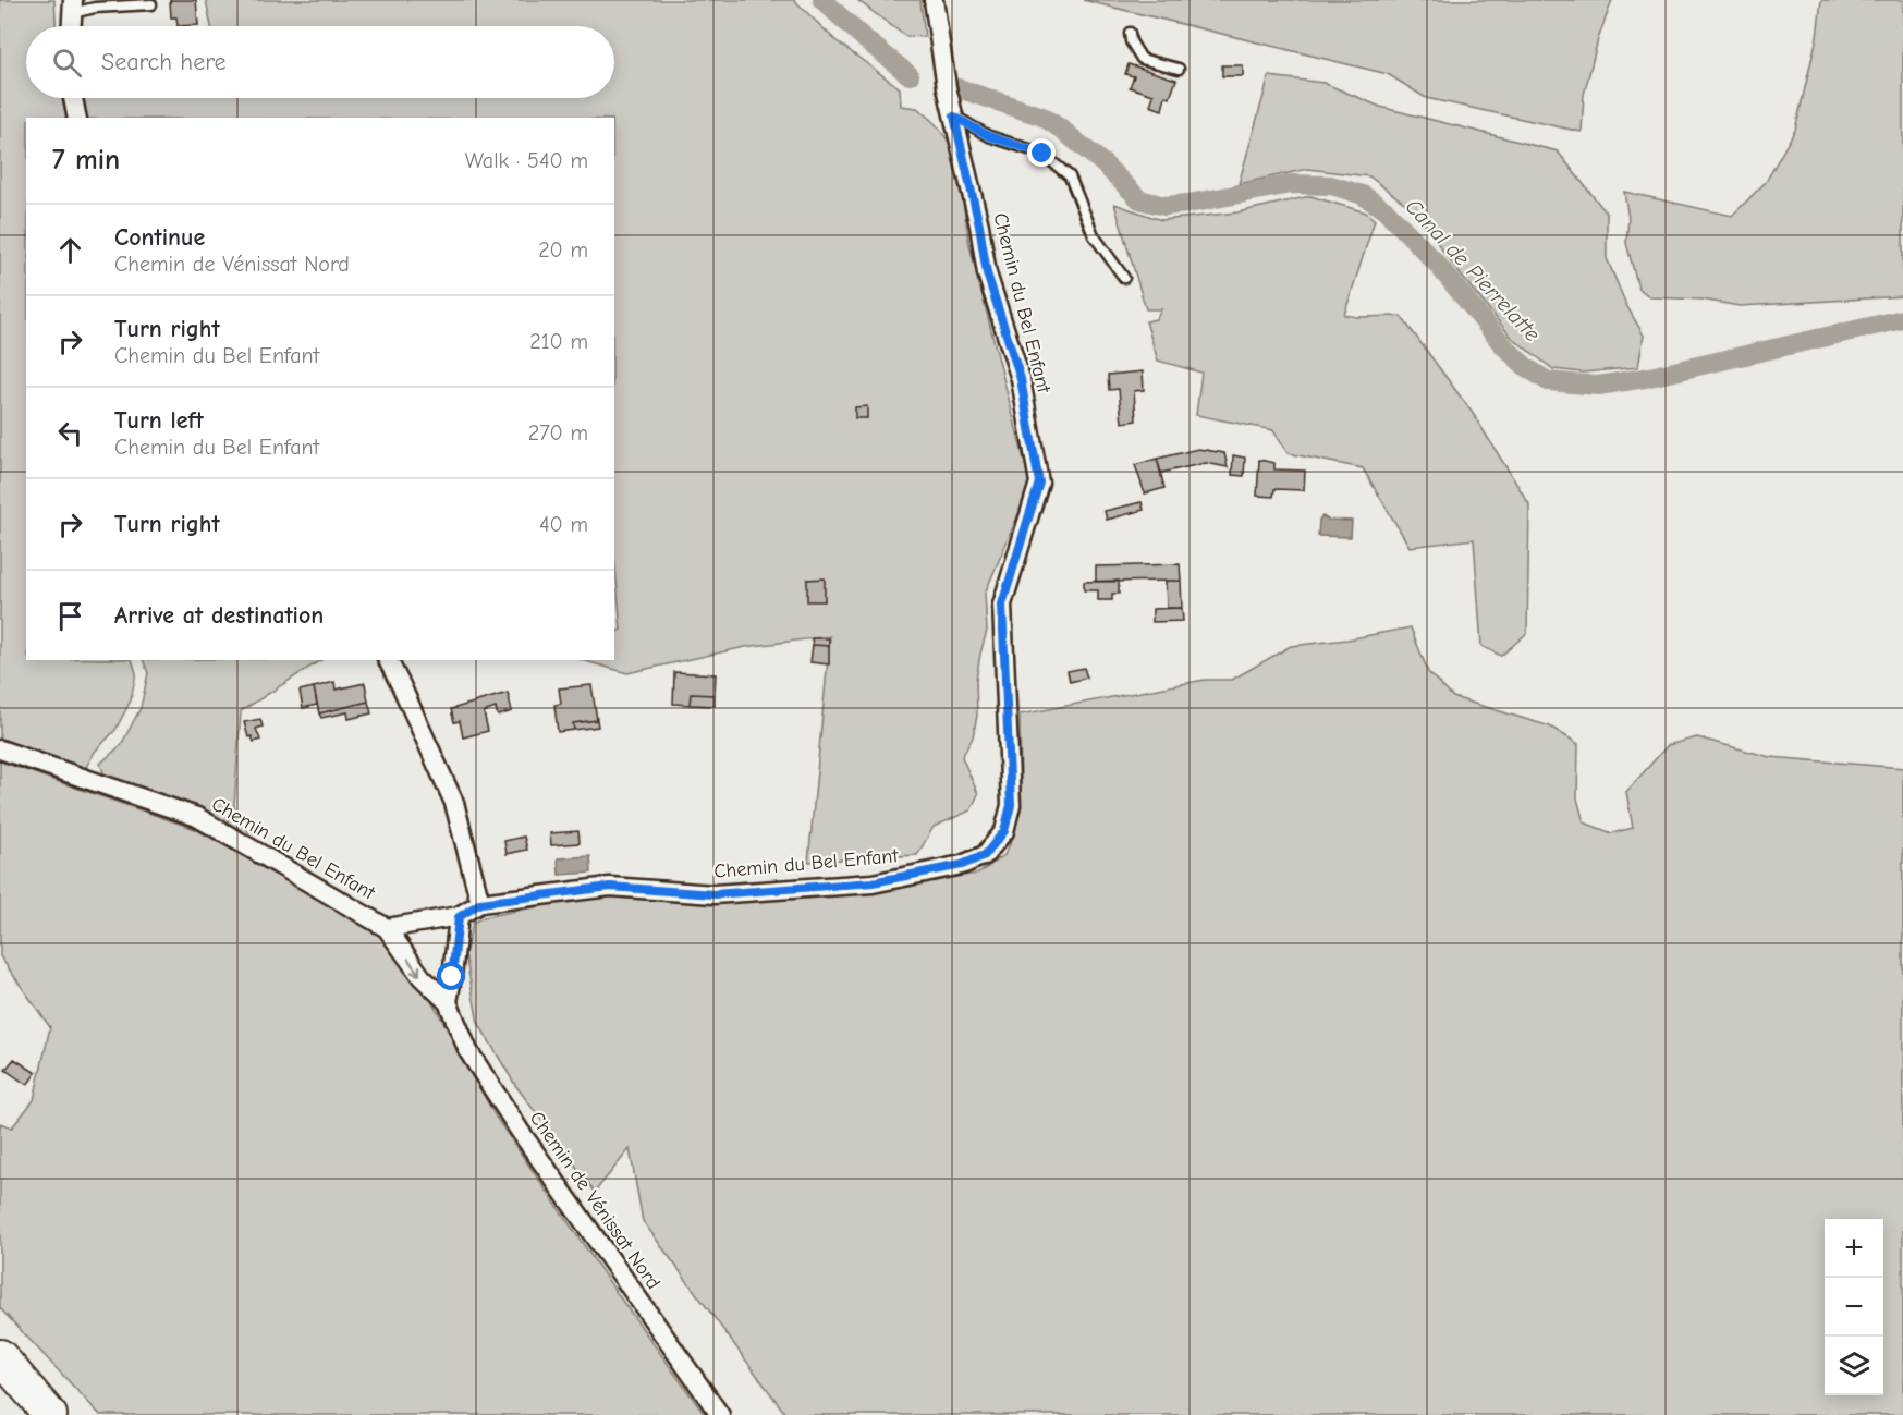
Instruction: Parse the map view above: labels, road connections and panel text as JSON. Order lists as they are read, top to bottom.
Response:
{
  "streets": {
    "street": ["Chemin du Bel Enfant", "Chemin de Vénissat Nord"]
  },
  "crossings": [
    ["Chemin du Bel Enfant", "Chemin de Vénissat Nord"]
  ],
  "water": ["Canal de Pierrelatte"],
  "page": {
    "search": "Search here",
    "heading": ["7 min", "Walk · 540 m"],
    "list": [
      ["Continue", "Chemin de Vénissat Nord", "20 m"],
      ["Turn right", "Chemin du Bel Enfant", "210 m"],
      ["Turn left", "Chemin du Bel Enfant", "270 m"],
      ["Turn right", "40 m"],
      "Arrive at destination"
    ],
    "map_buttons": ["+", "−"]
  }
}
